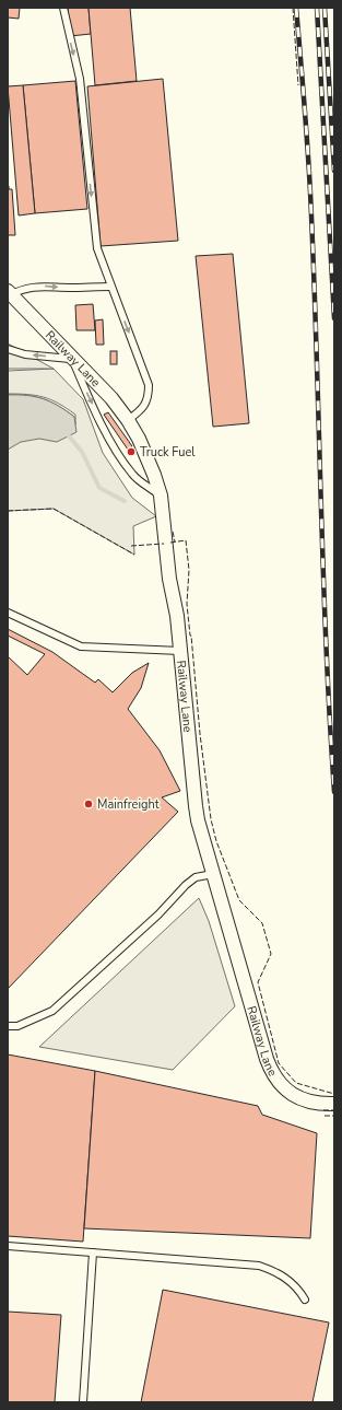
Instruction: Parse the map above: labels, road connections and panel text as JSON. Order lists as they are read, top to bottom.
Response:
{
  "streets": {
    "street": ["Railway Lane"]
  },
  "places": ["Truck Fuel", "Mainfreight"]
}
